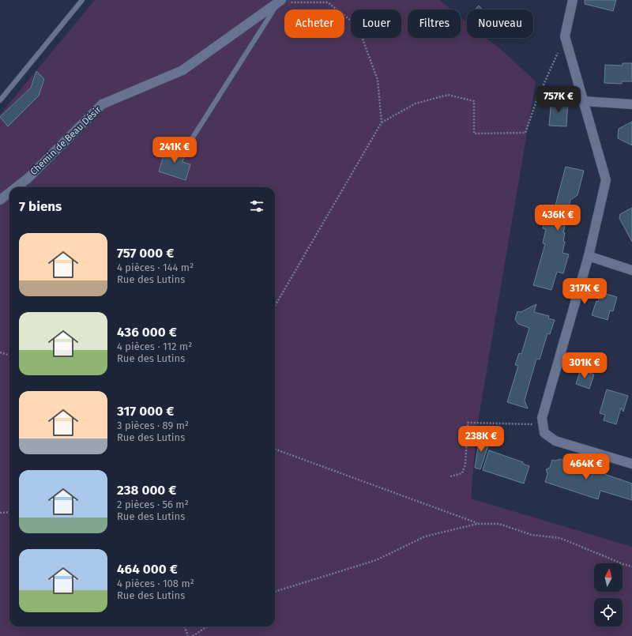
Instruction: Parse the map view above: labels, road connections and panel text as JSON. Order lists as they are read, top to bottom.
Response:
{
  "streets": {
    "street": ["Chemin de Beau Désir"]
  },
  "north": "top",
  "page": {
    "chip": [
      "Acheter",
      "Louer",
      "Filtres",
      "Nouveau"
    ],
    "price": [
      "757K €",
      "241K €",
      "436K €",
      "317K €",
      "301K €",
      "238K €",
      "464K €"
    ],
    "heading": "7 biens",
    "list": [
      {
        "name": "757 000 €",
        "note": "4 pièces · 144 m² · Rue des Lutins"
      },
      {
        "name": "436 000 €",
        "note": "4 pièces · 112 m² · Rue des Lutins"
      },
      {
        "name": "317 000 €",
        "note": "3 pièces · 89 m² · Rue des Lutins"
      },
      {
        "name": "238 000 €",
        "note": "2 pièces · 56 m² · Rue des Lutins"
      },
      {
        "name": "464 000 €",
        "note": "4 pièces · 108 m² · Rue des Lutins"
      }
    ]
  }
}
